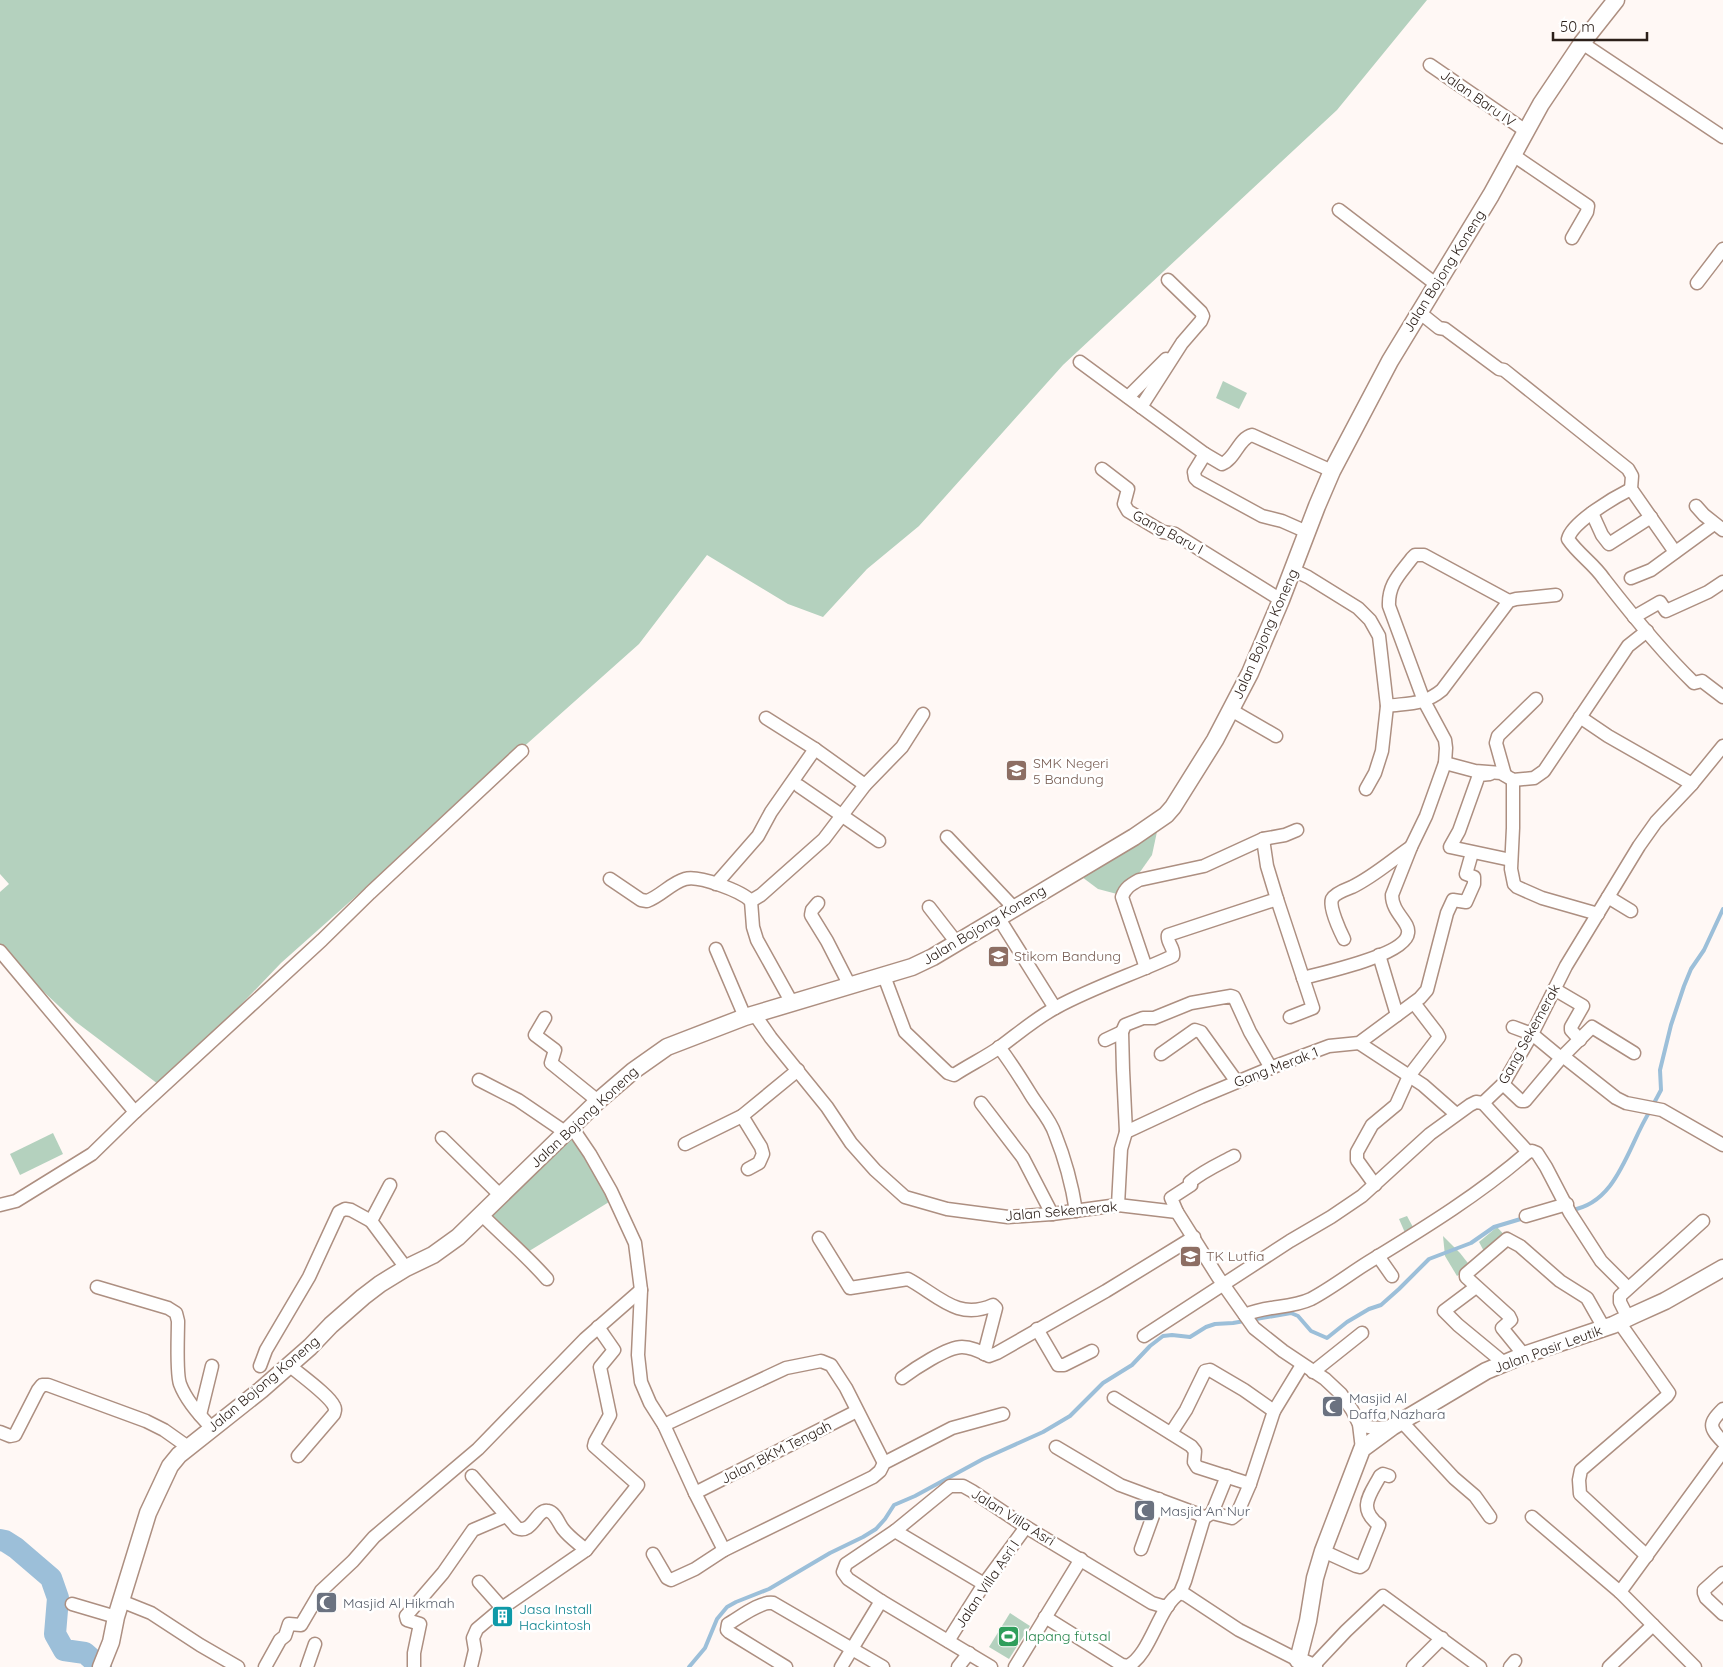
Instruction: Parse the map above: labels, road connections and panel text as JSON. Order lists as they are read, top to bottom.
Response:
{
  "streets": {
    "street": [
      "Jalan Baru IV",
      "Jalan Bojong Koneng",
      "Gang Baru I",
      "Gang Sekemerak",
      "Gang Merak 1",
      "Jalan Sekemerak",
      "Jalan Pasir Leutik",
      "Jalan BKM Tengah",
      "Jalan Villa Asri",
      "Jalan Villa Asri I"
    ]
  },
  "crossings": [
    ["Jalan Baru IV", "Jalan Bojong Koneng"],
    ["Jalan Bojong Koneng", "Gang Baru I"],
    ["Jalan Bojong Koneng", "Jalan Sekemerak"],
    ["Jalan Villa Asri", "Jalan Villa Asri I"]
  ],
  "places": {
    "school or university": ["SMK Negeri 5 Bandung", "Stikom Bandung", "TK Lutfia"],
    "mosque": ["Masjid Al Daffa Nazhara", "Masjid An Nur", "Masjid Al Hikmah"],
    "building": ["Jasa Install Hackintosh"],
    "sports": ["lapang futsal"]
  },
  "scale_bar": "50 m"
}
